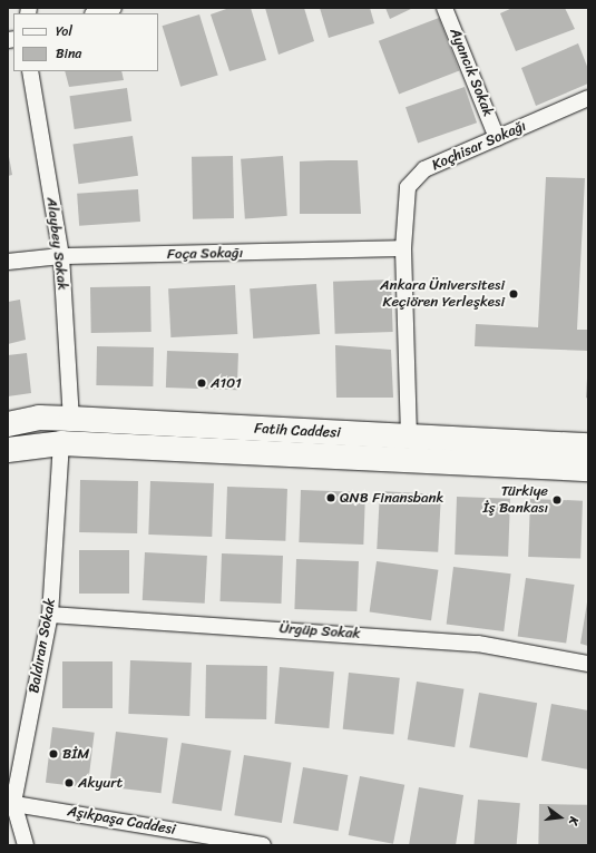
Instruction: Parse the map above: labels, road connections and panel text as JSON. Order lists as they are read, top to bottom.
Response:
{
  "streets": {
    "main road": ["Fatih Caddesi"],
    "street": [
      "Ayancık Sokak",
      "Koçhisar Sokağı",
      "Alaybey Sokak",
      "Foça Sokağı",
      "Ürgüp Sokak",
      "Baldıran Sokak",
      "Aşıkpaşa Caddesi"
    ]
  },
  "crossings": [
    ["Ayancık Sokak", "Koçhisar Sokağı"],
    ["Koçhisar Sokağı", "Foça Sokağı"],
    ["Koçhisar Sokağı", "Fatih Caddesi"],
    ["Alaybey Sokak", "Foça Sokağı"],
    ["Alaybey Sokak", "Fatih Caddesi"],
    ["Fatih Caddesi", "Baldıran Sokak"],
    ["Ürgüp Sokak", "Baldıran Sokak"],
    ["Baldıran Sokak", "Aşıkpaşa Caddesi"]
  ],
  "places": [
    "Ankara Üniversitesi Keçiören Yerleşkesi",
    "A101",
    "QNB Finansbank",
    "Türkiye İş Bankası",
    "BİM",
    "Akyurt"
  ],
  "legend": ["Yol", "Bina"],
  "north": "right"
}
